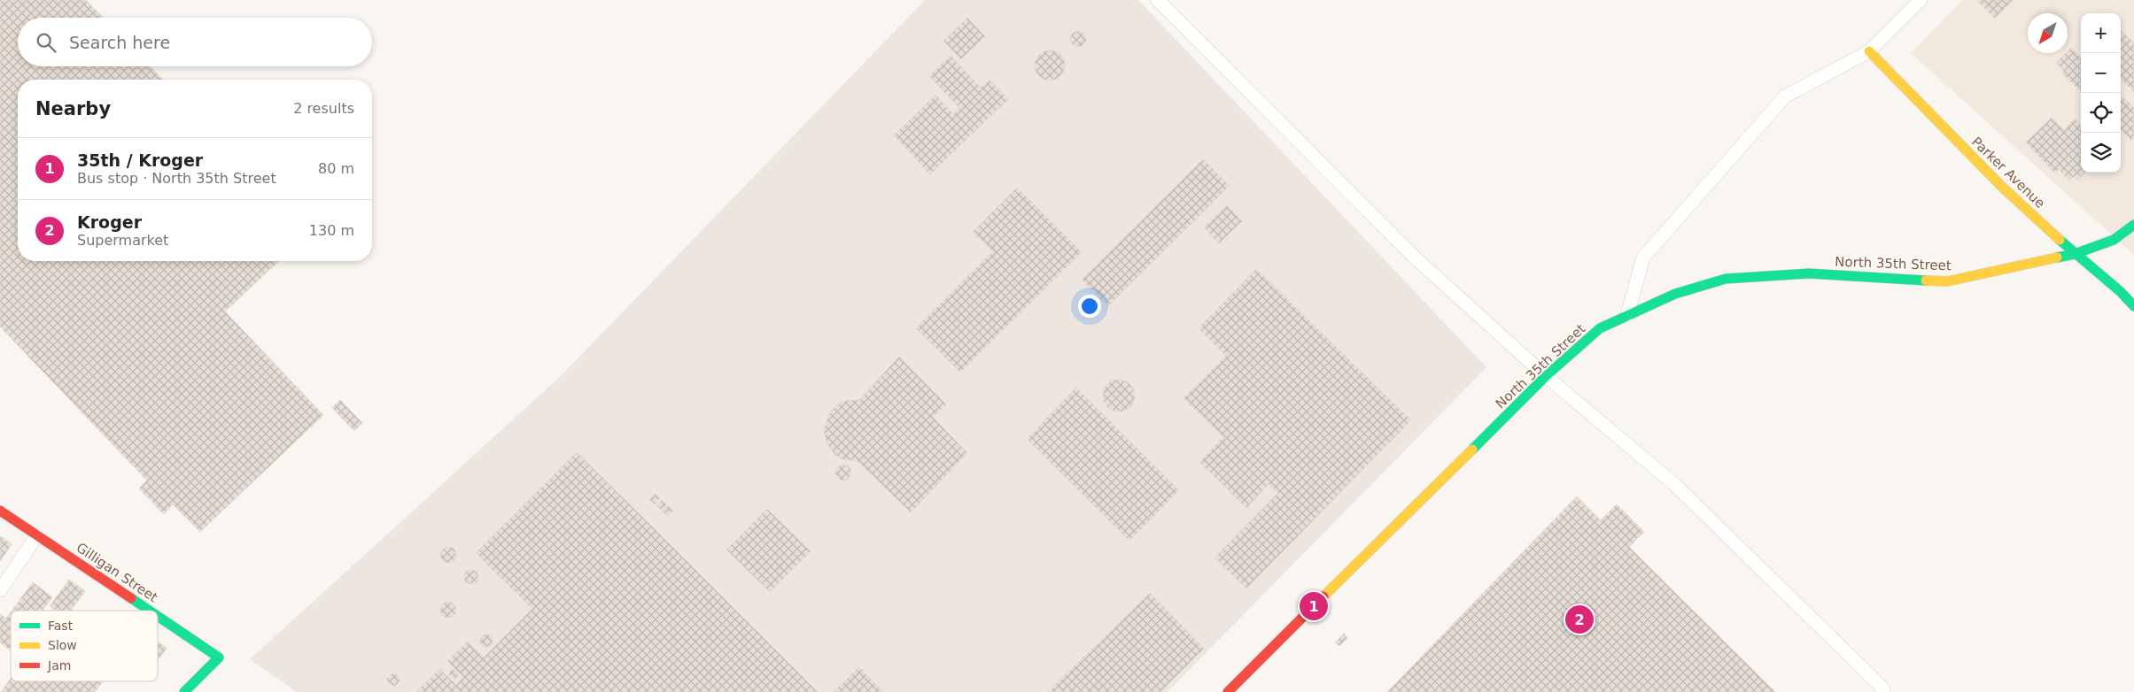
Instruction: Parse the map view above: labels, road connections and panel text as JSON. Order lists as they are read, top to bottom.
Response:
{
  "streets": {
    "street": ["Parker Avenue", "North 35th Street", "Gilligan Street"]
  },
  "crossings": [
    ["Parker Avenue", "North 35th Street"]
  ],
  "legend": ["Fast", "Slow", "Jam"],
  "north": "bottom left",
  "page": {
    "map_buttons": ["+", "−"],
    "search": "Search here",
    "heading": ["Nearby", "2 results"],
    "list": [
      {
        "mark": "1",
        "name": "35th / Kroger",
        "note": "Bus stop · North 35th Street",
        "value": "80 m"
      },
      {
        "mark": "2",
        "name": "Kroger",
        "note": "Supermarket",
        "value": "130 m"
      }
    ],
    "pins": ["1", "2"]
  }
}
